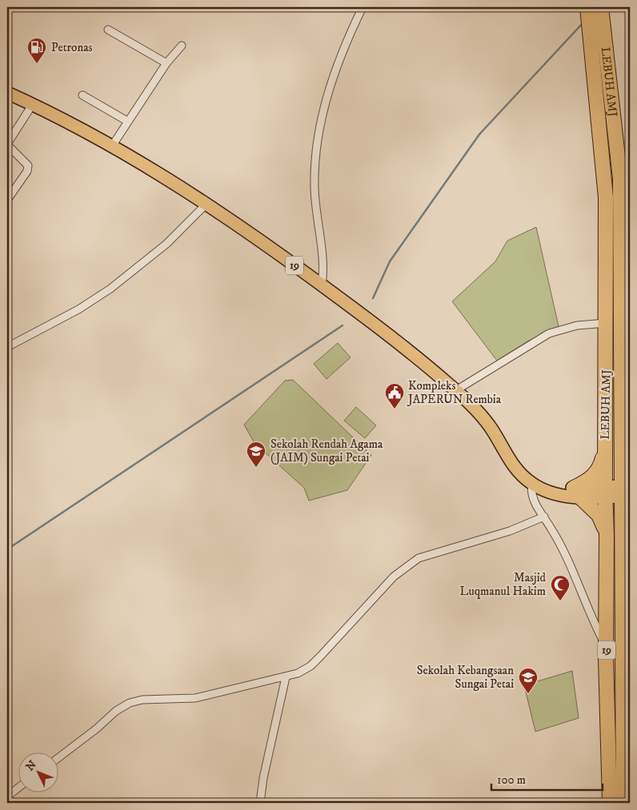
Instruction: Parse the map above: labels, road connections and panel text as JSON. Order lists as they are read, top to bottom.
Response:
{
  "streets": {
    "highway": ["LEBUH AMJ", "19"]
  },
  "crossings": [
    ["LEBUH AMJ", "19"]
  ],
  "places": {
    "fuel station": ["Petronas"],
    "public building": ["Kompleks JAPERUN Rembia"],
    "school or university": ["Sekolah Rendah Agama (JAIM) Sungai Petai", "Sekolah Kebangsaan Sungai Petai"],
    "mosque": ["Masjid Luqmanul Hakim"]
  },
  "scale_bar": "100 m",
  "north": "top left"
}
